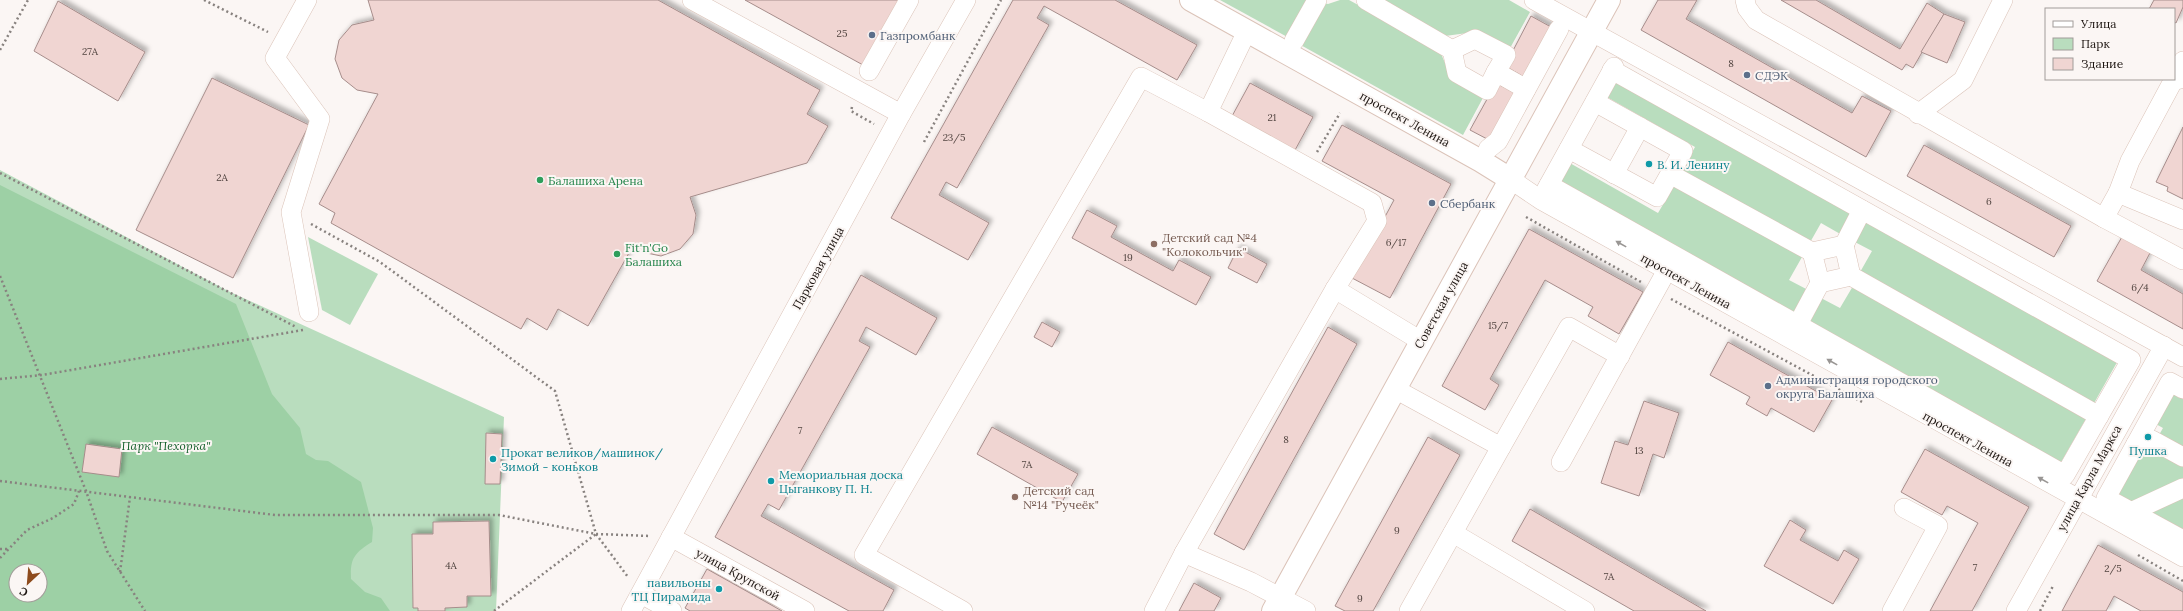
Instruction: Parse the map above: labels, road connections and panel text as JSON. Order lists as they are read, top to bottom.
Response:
{
  "streets": {
    "main road": ["проспект Ленина", "Советская улица"],
    "street": ["Парковая улица", "улица Карла Маркса", "улица Крупской"]
  },
  "crossings": [
    ["проспект Ленина", "Советская улица"],
    ["проспект Ленина", "улица Карла Маркса"],
    ["Парковая улица", "улица Крупской"]
  ],
  "one_way": ["проспект Ленина"],
  "parks": ["Парк \"Пехорка\""],
  "places": [
    "Газпромбанк",
    "СДЭК",
    "В. И. Ленину",
    "Балашиха Арена",
    "Сбербанк",
    "Детский сад №4 \"Колокольчик\"",
    "Fit'n'Go Балашиха",
    "Администрация городского округа Балашиха",
    "Пушка",
    "Прокат великов/машинок/ Зимой - коньков",
    "Мемориальная доска Цыганкову П. Н.",
    "Детский сад №14 \"Ручеёк\"",
    "павильоны ТЦ Пирамида"
  ],
  "house_numbers": [
    "25",
    "27А",
    "8",
    "21",
    "23/5",
    "2А",
    "6",
    "6/17",
    "19",
    "6/4",
    "15/7",
    "7",
    "8",
    "13",
    "7А",
    "9",
    "4А",
    "7",
    "2/5",
    "7А",
    "9"
  ],
  "legend": ["Улица", "Парк", "Здание"],
  "north": "bottom left"
}
